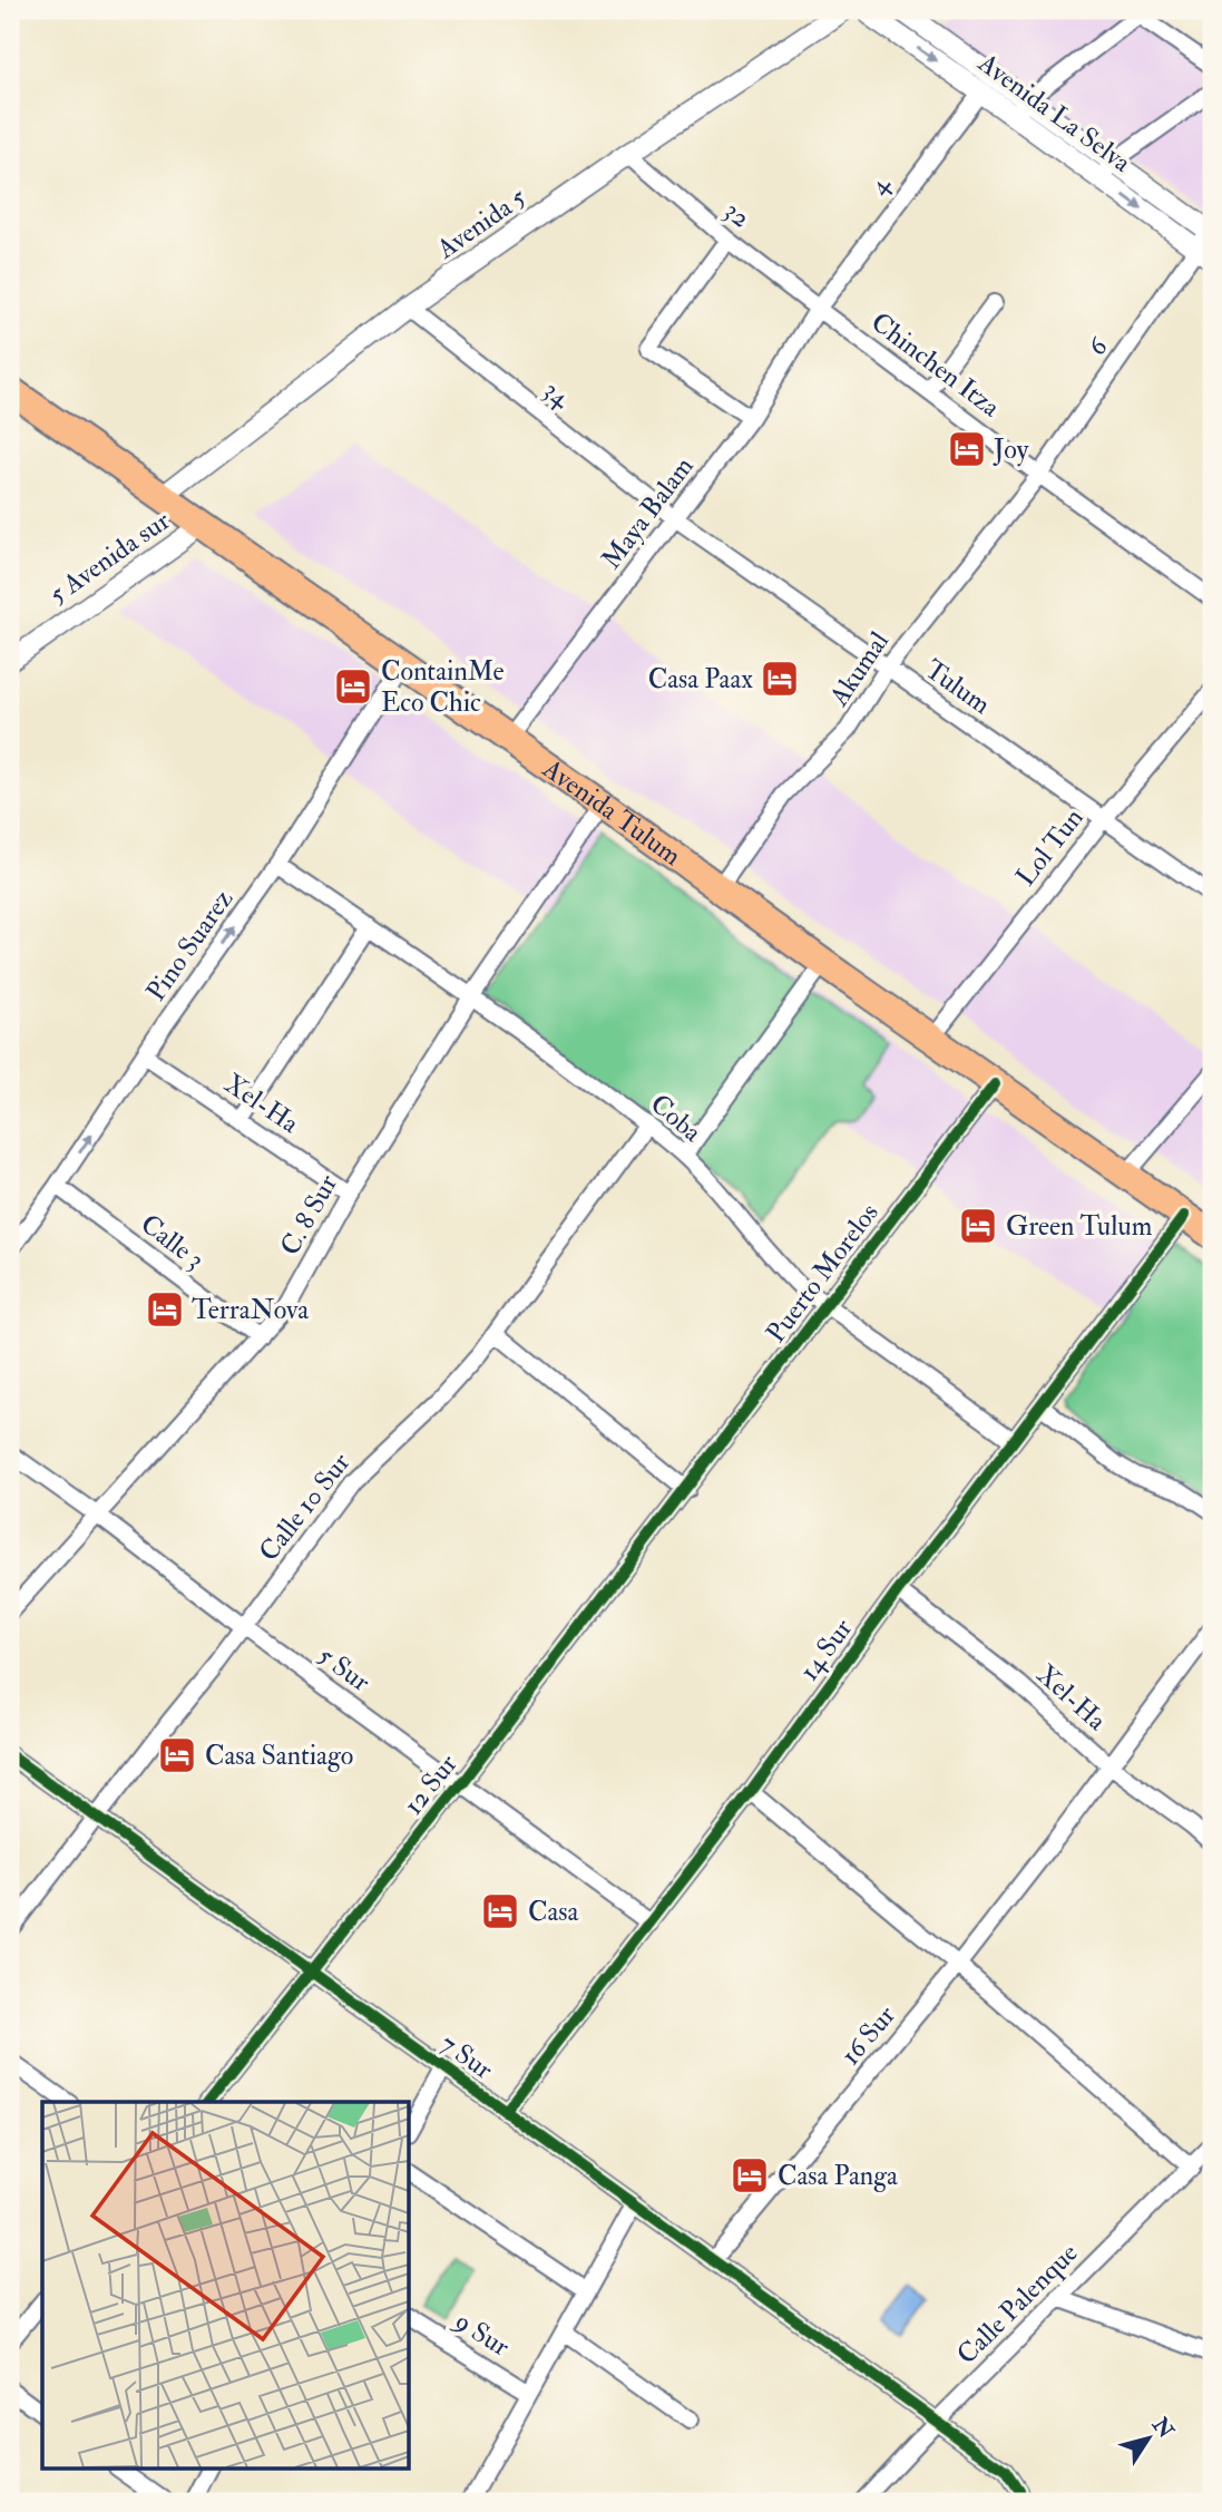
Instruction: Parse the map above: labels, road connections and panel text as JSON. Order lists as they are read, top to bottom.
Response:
{
  "streets": {
    "highway": ["Avenida Tulum"],
    "street": [
      "Avenida La Selva",
      "4",
      "32",
      "Avenida 5",
      "6",
      "Chinchen Itza",
      "34",
      "Maya Balam",
      "5 Avenida sur",
      "Akumal",
      "Tulum",
      "Lol Tun",
      "Pino Suarez",
      "Xel-Ha",
      "Coba",
      "C. 8 Sur",
      "Calle 3",
      "Puerto Morelos",
      "Calle 10 Sur",
      "14 Sur",
      "5 Sur",
      "12 Sur",
      "16 Sur",
      "7 Sur",
      "Calle Palenque",
      "9 Sur"
    ]
  },
  "crossings": [
    ["Avenida La Selva", "4"],
    ["Avenida La Selva", "6"],
    ["4", "32"],
    ["4", "Chinchen Itza"],
    ["4", "Maya Balam"],
    ["32", "Avenida 5"],
    ["32", "Chinchen Itza"],
    ["32", "Maya Balam"],
    ["Avenida 5", "34"],
    ["Avenida 5", "Avenida Tulum"],
    ["6", "Chinchen Itza"],
    ["6", "Akumal"],
    ["Chinchen Itza", "Maya Balam"],
    ["Chinchen Itza", "Akumal"],
    ["34", "Maya Balam"],
    ["34", "Tulum"],
    ["Maya Balam", "Tulum"],
    ["Maya Balam", "Avenida Tulum"],
    ["5 Avenida sur", "Avenida Tulum"],
    ["Akumal", "Tulum"],
    ["Akumal", "Avenida Tulum"],
    ["Tulum", "Lol Tun"],
    ["Avenida Tulum", "Lol Tun"],
    ["Avenida Tulum", "Pino Suarez"],
    ["Avenida Tulum", "C. 8 Sur"],
    ["Avenida Tulum", "Puerto Morelos"],
    ["Avenida Tulum", "14 Sur"],
    ["Pino Suarez", "Xel-Ha"],
    ["Pino Suarez", "Coba"],
    ["Pino Suarez", "Calle 3"],
    ["Xel-Ha", "C. 8 Sur"],
    ["Xel-Ha", "14 Sur"],
    ["Xel-Ha", "16 Sur"],
    ["Coba", "C. 8 Sur"],
    ["Coba", "Puerto Morelos"],
    ["Coba", "Calle 10 Sur"],
    ["Coba", "14 Sur"],
    ["C. 8 Sur", "Calle 3"],
    ["C. 8 Sur", "5 Sur"],
    ["Puerto Morelos", "12 Sur"],
    ["Calle 10 Sur", "5 Sur"],
    ["Calle 10 Sur", "7 Sur"],
    ["14 Sur", "5 Sur"],
    ["14 Sur", "7 Sur"],
    ["5 Sur", "12 Sur"],
    ["12 Sur", "7 Sur"],
    ["16 Sur", "7 Sur"],
    ["7 Sur", "Calle Palenque"]
  ],
  "places": {
    "hotel": [
      "Joy",
      "Casa Paax",
      "ContainMe Eco Chic",
      "Green Tulum",
      "TerraNova",
      "Casa Santiago",
      "Casa",
      "Casa Panga"
    ]
  },
  "north": "top right"
}
